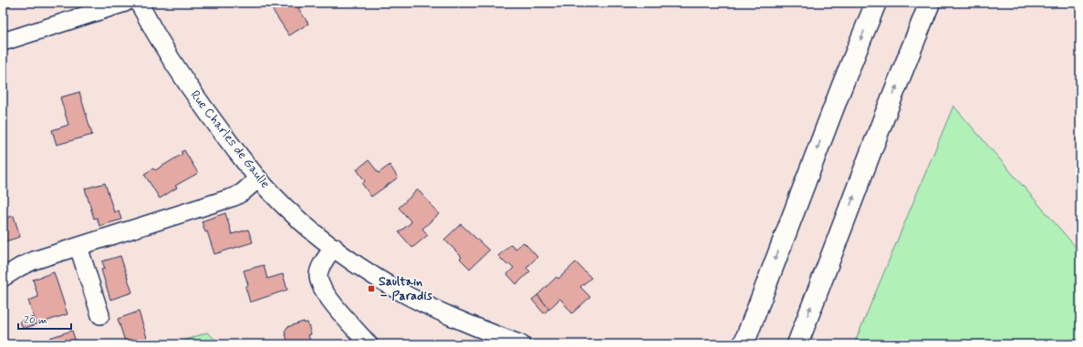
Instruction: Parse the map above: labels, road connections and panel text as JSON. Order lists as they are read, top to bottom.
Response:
{
  "streets": {
    "street": ["Rue Charles de Gaulle"]
  },
  "places": {
    "transit": ["Saultain – Paradis"]
  },
  "scale_bar": "20 m"
}
